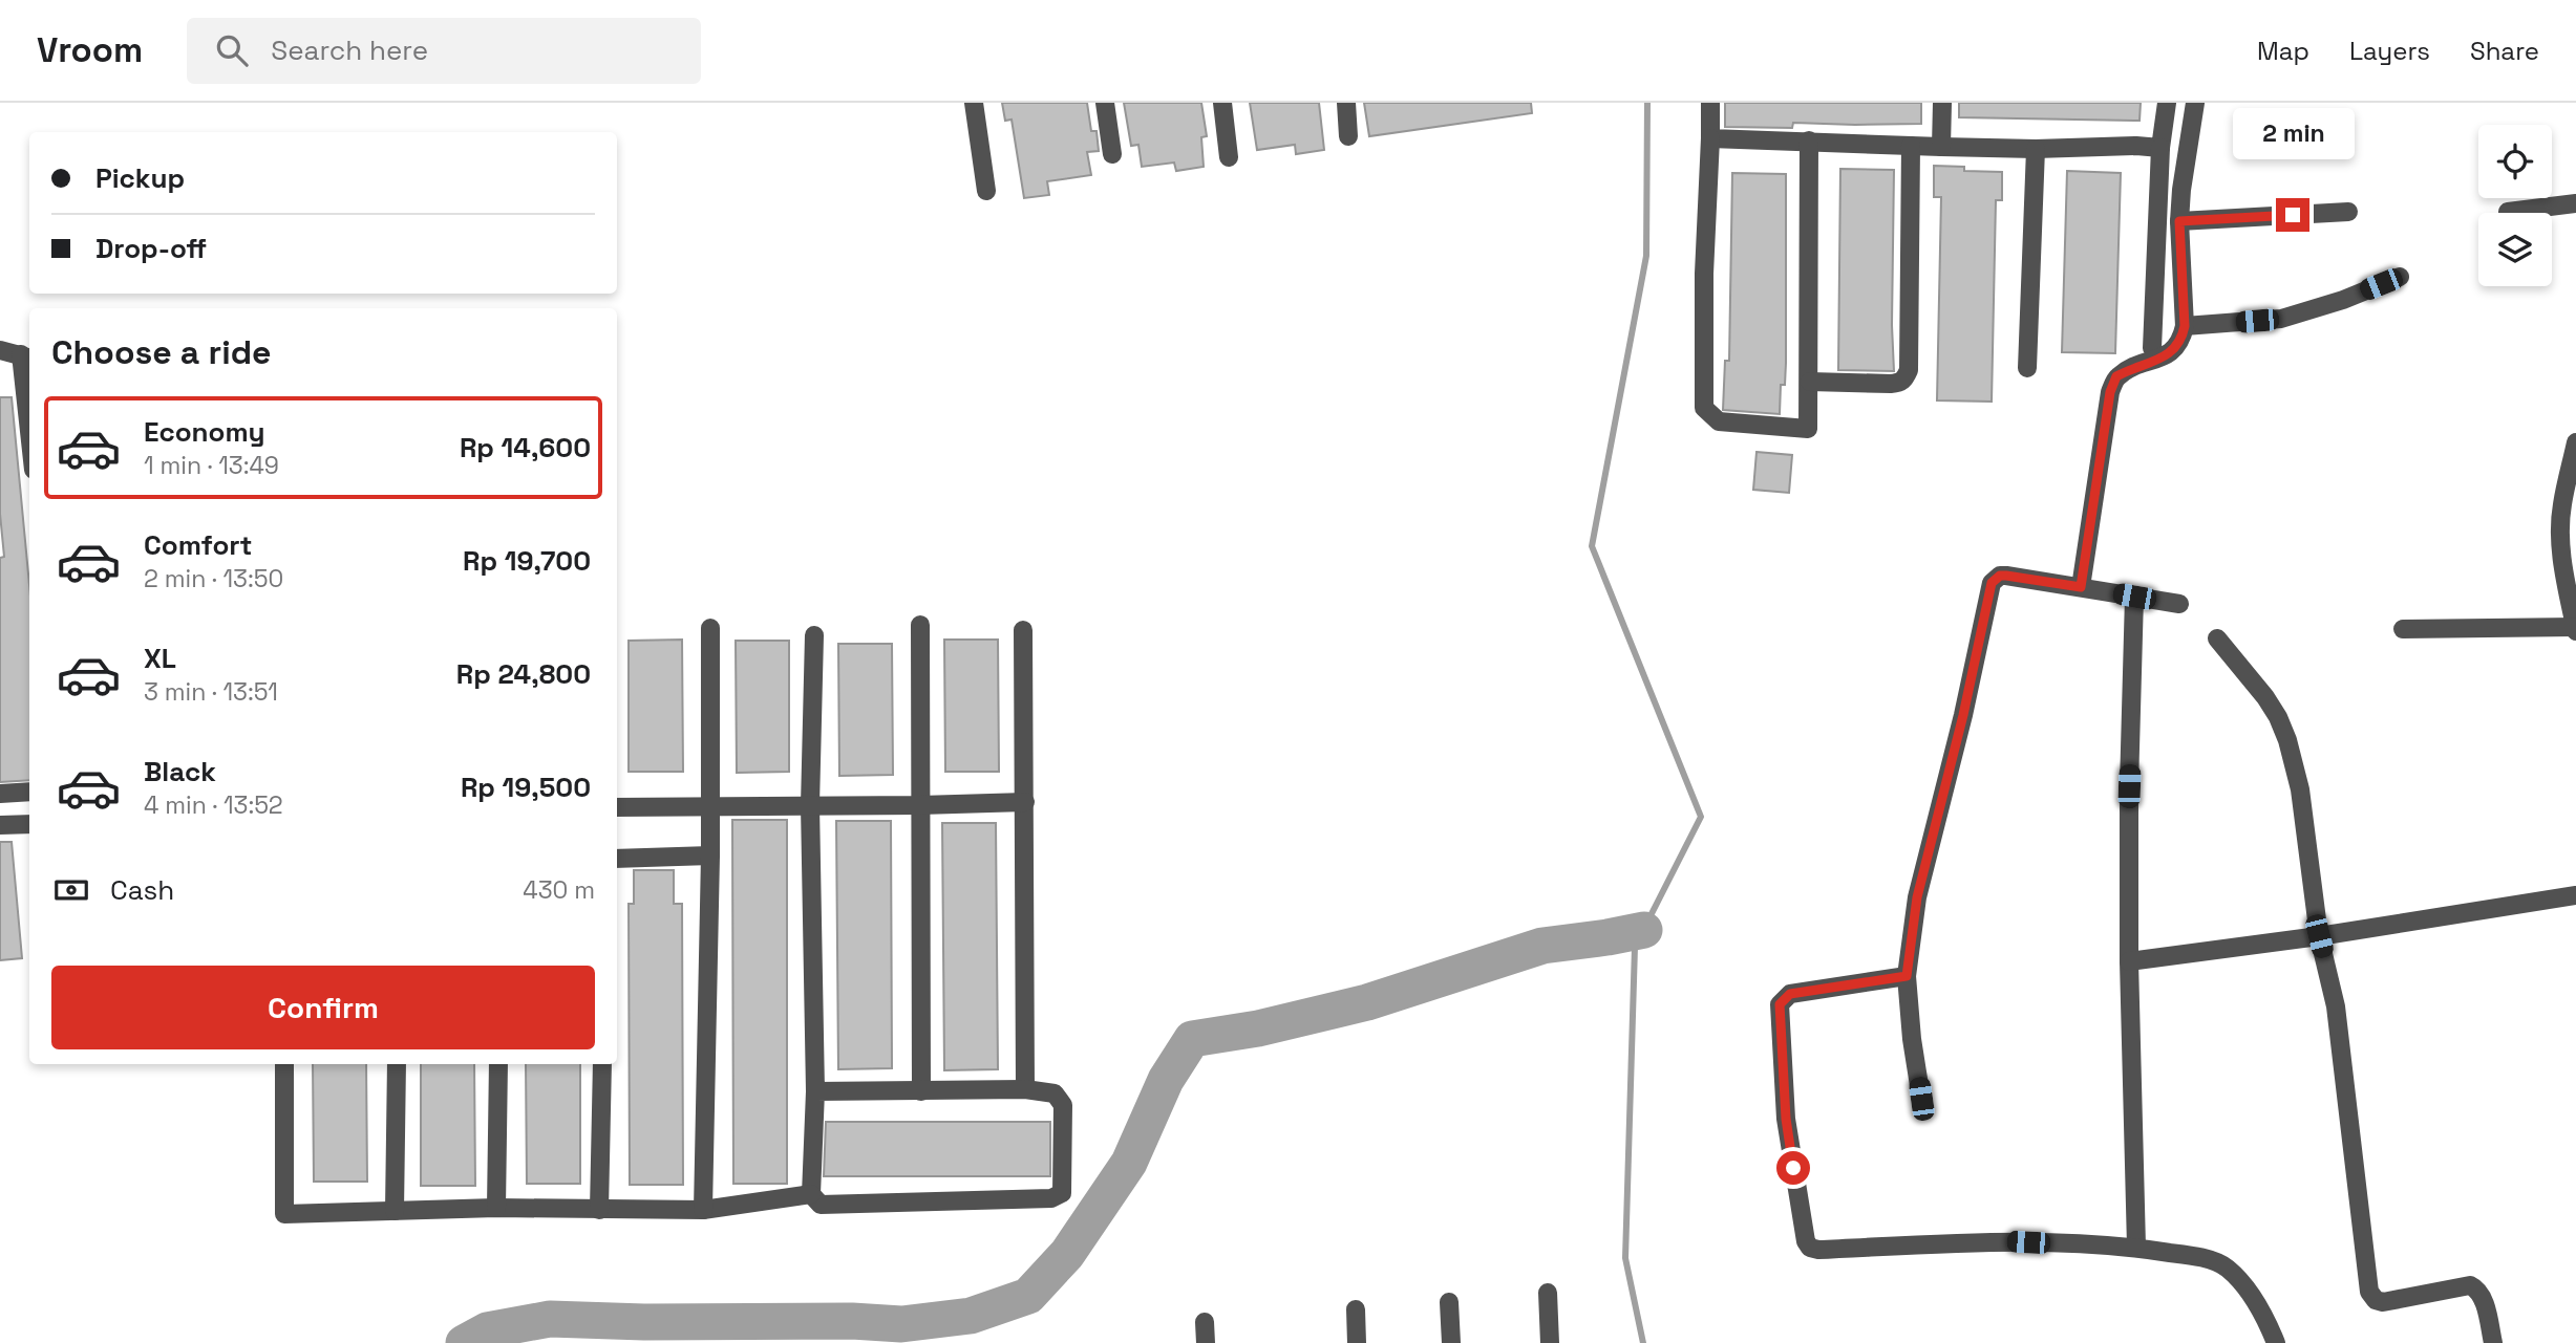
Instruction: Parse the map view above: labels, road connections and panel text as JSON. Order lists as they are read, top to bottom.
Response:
{
  "page": {
    "header": "Vroom",
    "search": "Search here",
    "nav": ["Map", "Layers", "Share"],
    "bubble": "2 min",
    "banner": ["Pickup", "Drop-off"],
    "heading": "Choose a ride",
    "list": [
      {
        "name": "Economy",
        "note": "1 min · 13:49",
        "value": "Rp 14,600"
      },
      {
        "name": "Comfort",
        "note": "2 min · 13:50",
        "value": "Rp 19,700"
      },
      {
        "name": "XL",
        "note": "3 min · 13:51",
        "value": "Rp 24,800"
      },
      {
        "name": "Black",
        "note": "4 min · 13:52",
        "value": "Rp 19,500"
      }
    ],
    "pay": ["Cash", "430 m"],
    "buttons": "Confirm"
  }
}
